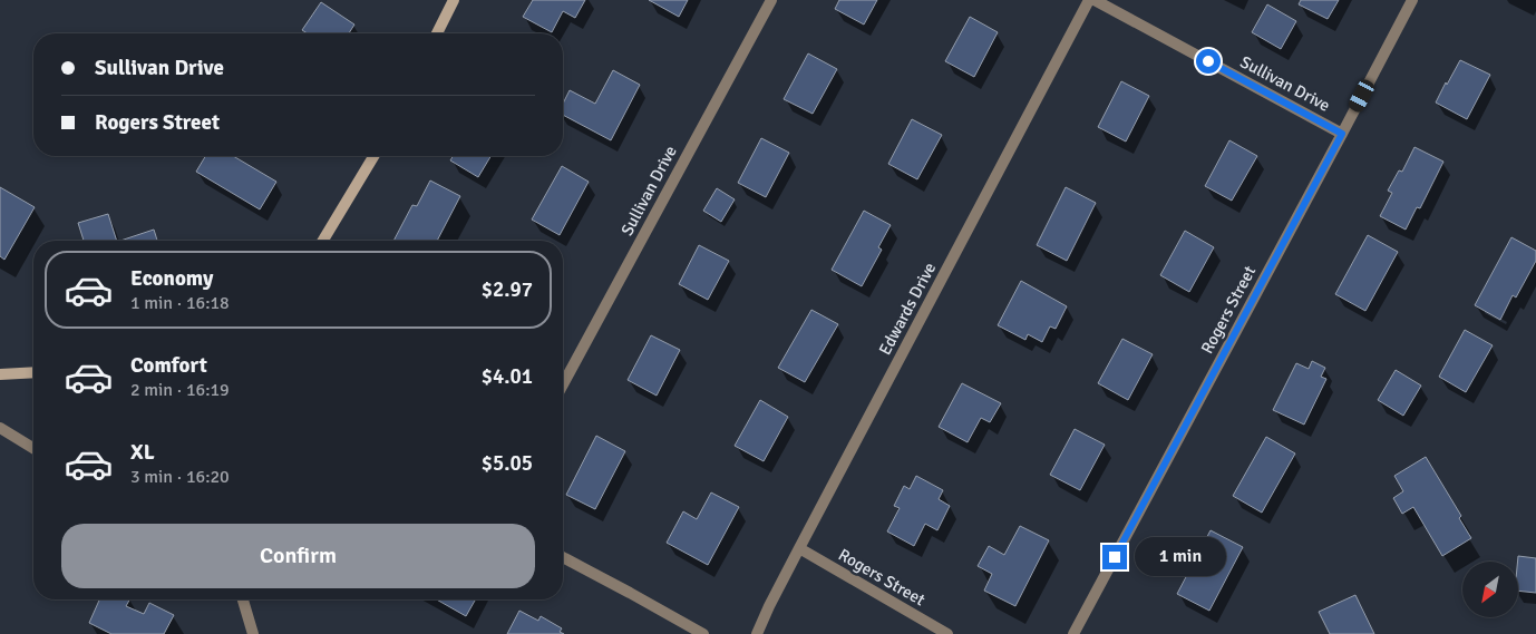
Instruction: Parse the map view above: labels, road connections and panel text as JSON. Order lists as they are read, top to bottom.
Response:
{
  "streets": {
    "street": ["Sullivan Drive", "Edwards Drive", "Rogers Street"]
  },
  "crossings": [
    ["Sullivan Drive", "Rogers Street"],
    ["Edwards Drive", "Rogers Street"]
  ],
  "north": "bottom left",
  "page": {
    "banner": ["Sullivan Drive", "Rogers Street"],
    "list": [
      {
        "name": "Economy",
        "note": "1 min · 16:18",
        "value": "$2.97"
      },
      {
        "name": "Comfort",
        "note": "2 min · 16:19",
        "value": "$4.01"
      },
      {
        "name": "XL",
        "note": "3 min · 16:20",
        "value": "$5.05"
      }
    ],
    "buttons": "Confirm",
    "bubble": "1 min"
  }
}
